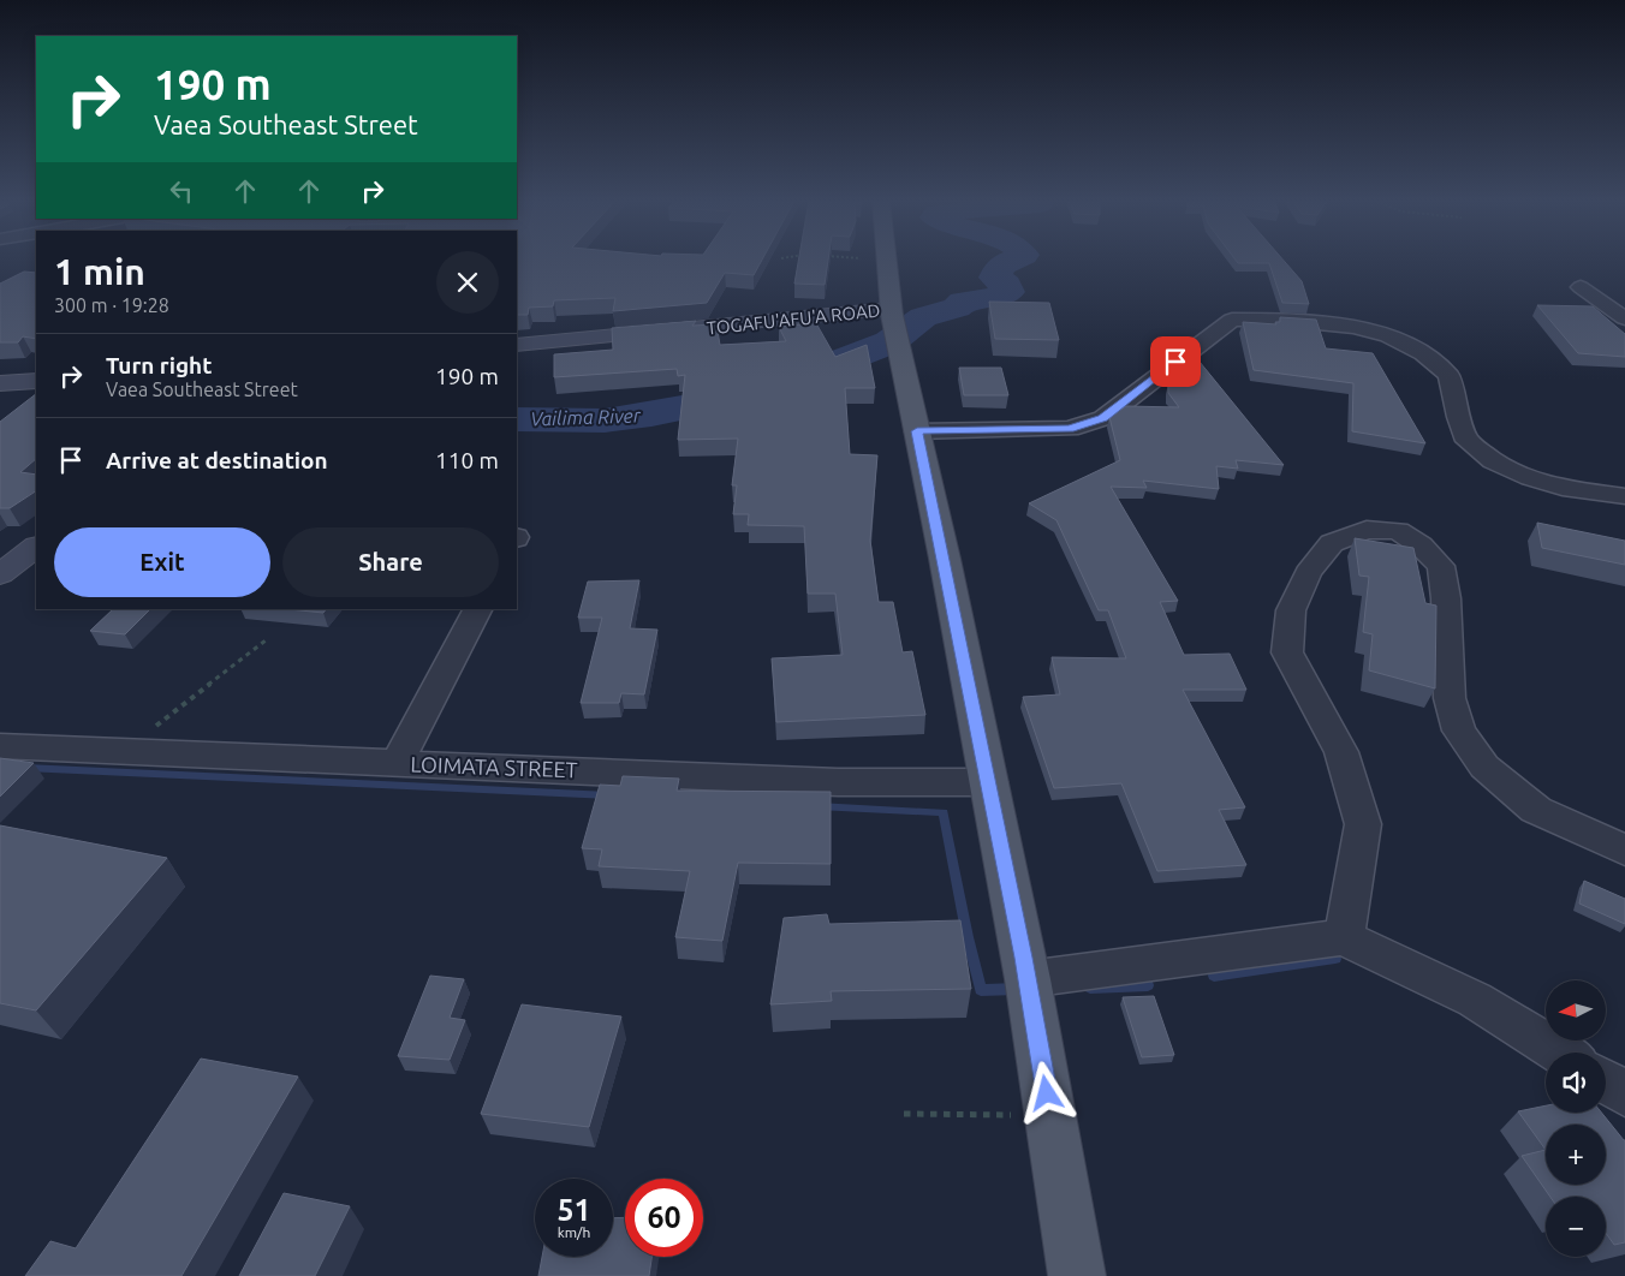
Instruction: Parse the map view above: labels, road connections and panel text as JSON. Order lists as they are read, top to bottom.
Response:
{
  "streets": {
    "main road": ["TOGAFU'AFU'A ROAD"],
    "street": ["LOIMATA STREET"]
  },
  "water": ["Vailima River"],
  "north": "left",
  "page": {
    "turn": ["190 m", "Vaea Southeast Street"],
    "heading": ["1 min", "300 m · 19:28"],
    "list": [
      {
        "name": "Turn right",
        "note": "Vaea Southeast Street",
        "value": "190 m"
      },
      {
        "name": "Arrive at destination",
        "value": "110 m"
      }
    ],
    "buttons": ["Exit", "Share"],
    "map_buttons": ["+", "−"],
    "speed": "51 km/h",
    "limit": "60"
  }
}
